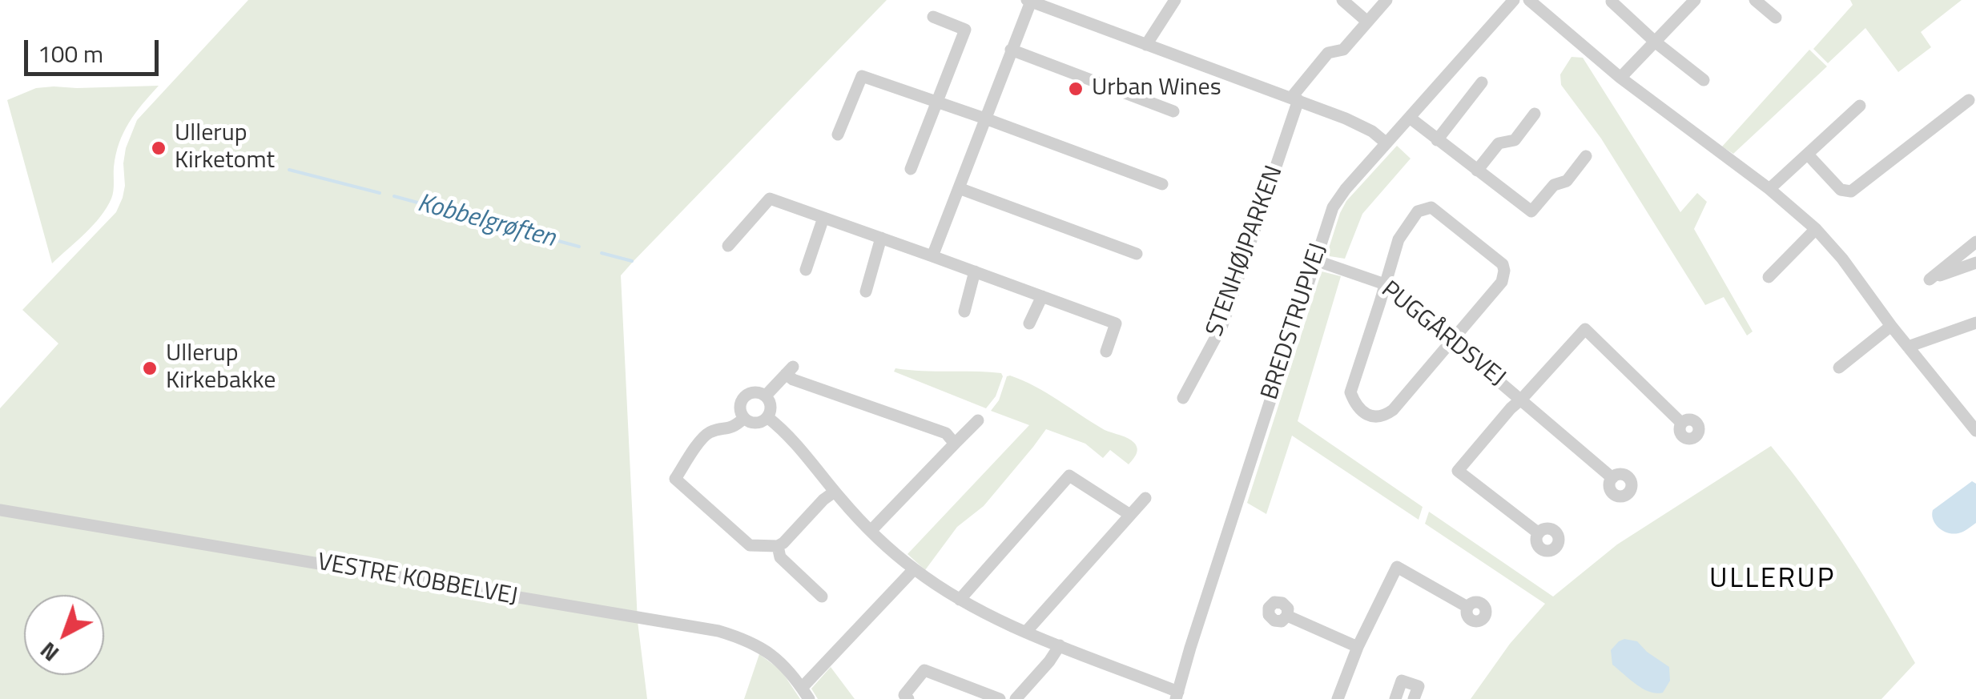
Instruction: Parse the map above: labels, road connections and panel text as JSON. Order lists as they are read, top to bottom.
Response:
{
  "streets": {
    "street": [
      "STENHØJPARKEN",
      "BREDSTRUPVEJ",
      "PUGGÅRDSVEJ",
      "VESTRE KOBBELVEJ"
    ]
  },
  "crossings": [
    ["BREDSTRUPVEJ", "PUGGÅRDSVEJ"]
  ],
  "districts": ["ULLERUP"],
  "water": ["Kobbelgrøften"],
  "places": ["Urban Wines", "Ullerup Kirketomt", "Ullerup Kirkebakke"],
  "scale_bar": "100 m",
  "north": "bottom left"
}
